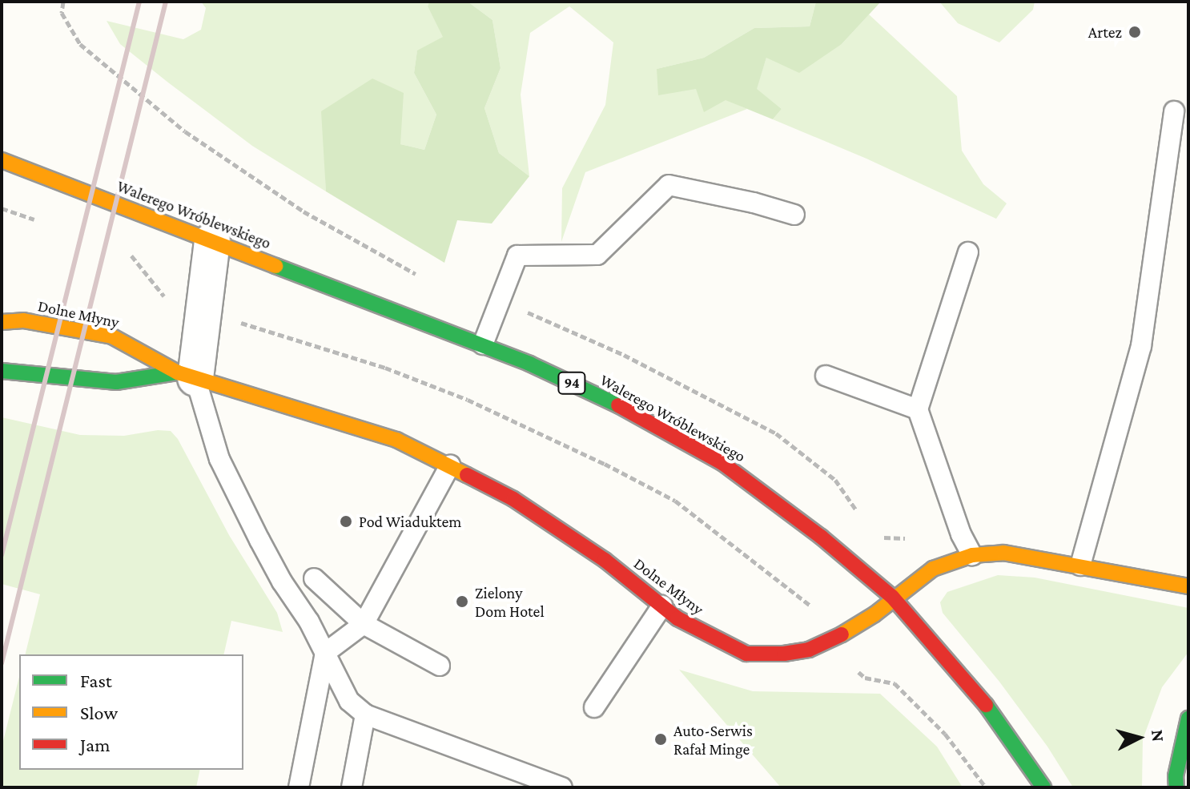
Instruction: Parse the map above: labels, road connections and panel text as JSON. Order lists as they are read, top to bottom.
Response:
{
  "streets": {
    "street": ["Walerego Wróblewskiego", "Dolne Młyny", "94"]
  },
  "crossings": [
    ["Walerego Wróblewskiego", "Dolne Młyny"]
  ],
  "places": [
    "Artez",
    "Pod Wiaduktem",
    "Zielony Dom Hotel",
    "Auto-Serwis Rafał Minge"
  ],
  "legend": ["Fast", "Slow", "Jam"],
  "north": "right"
}
